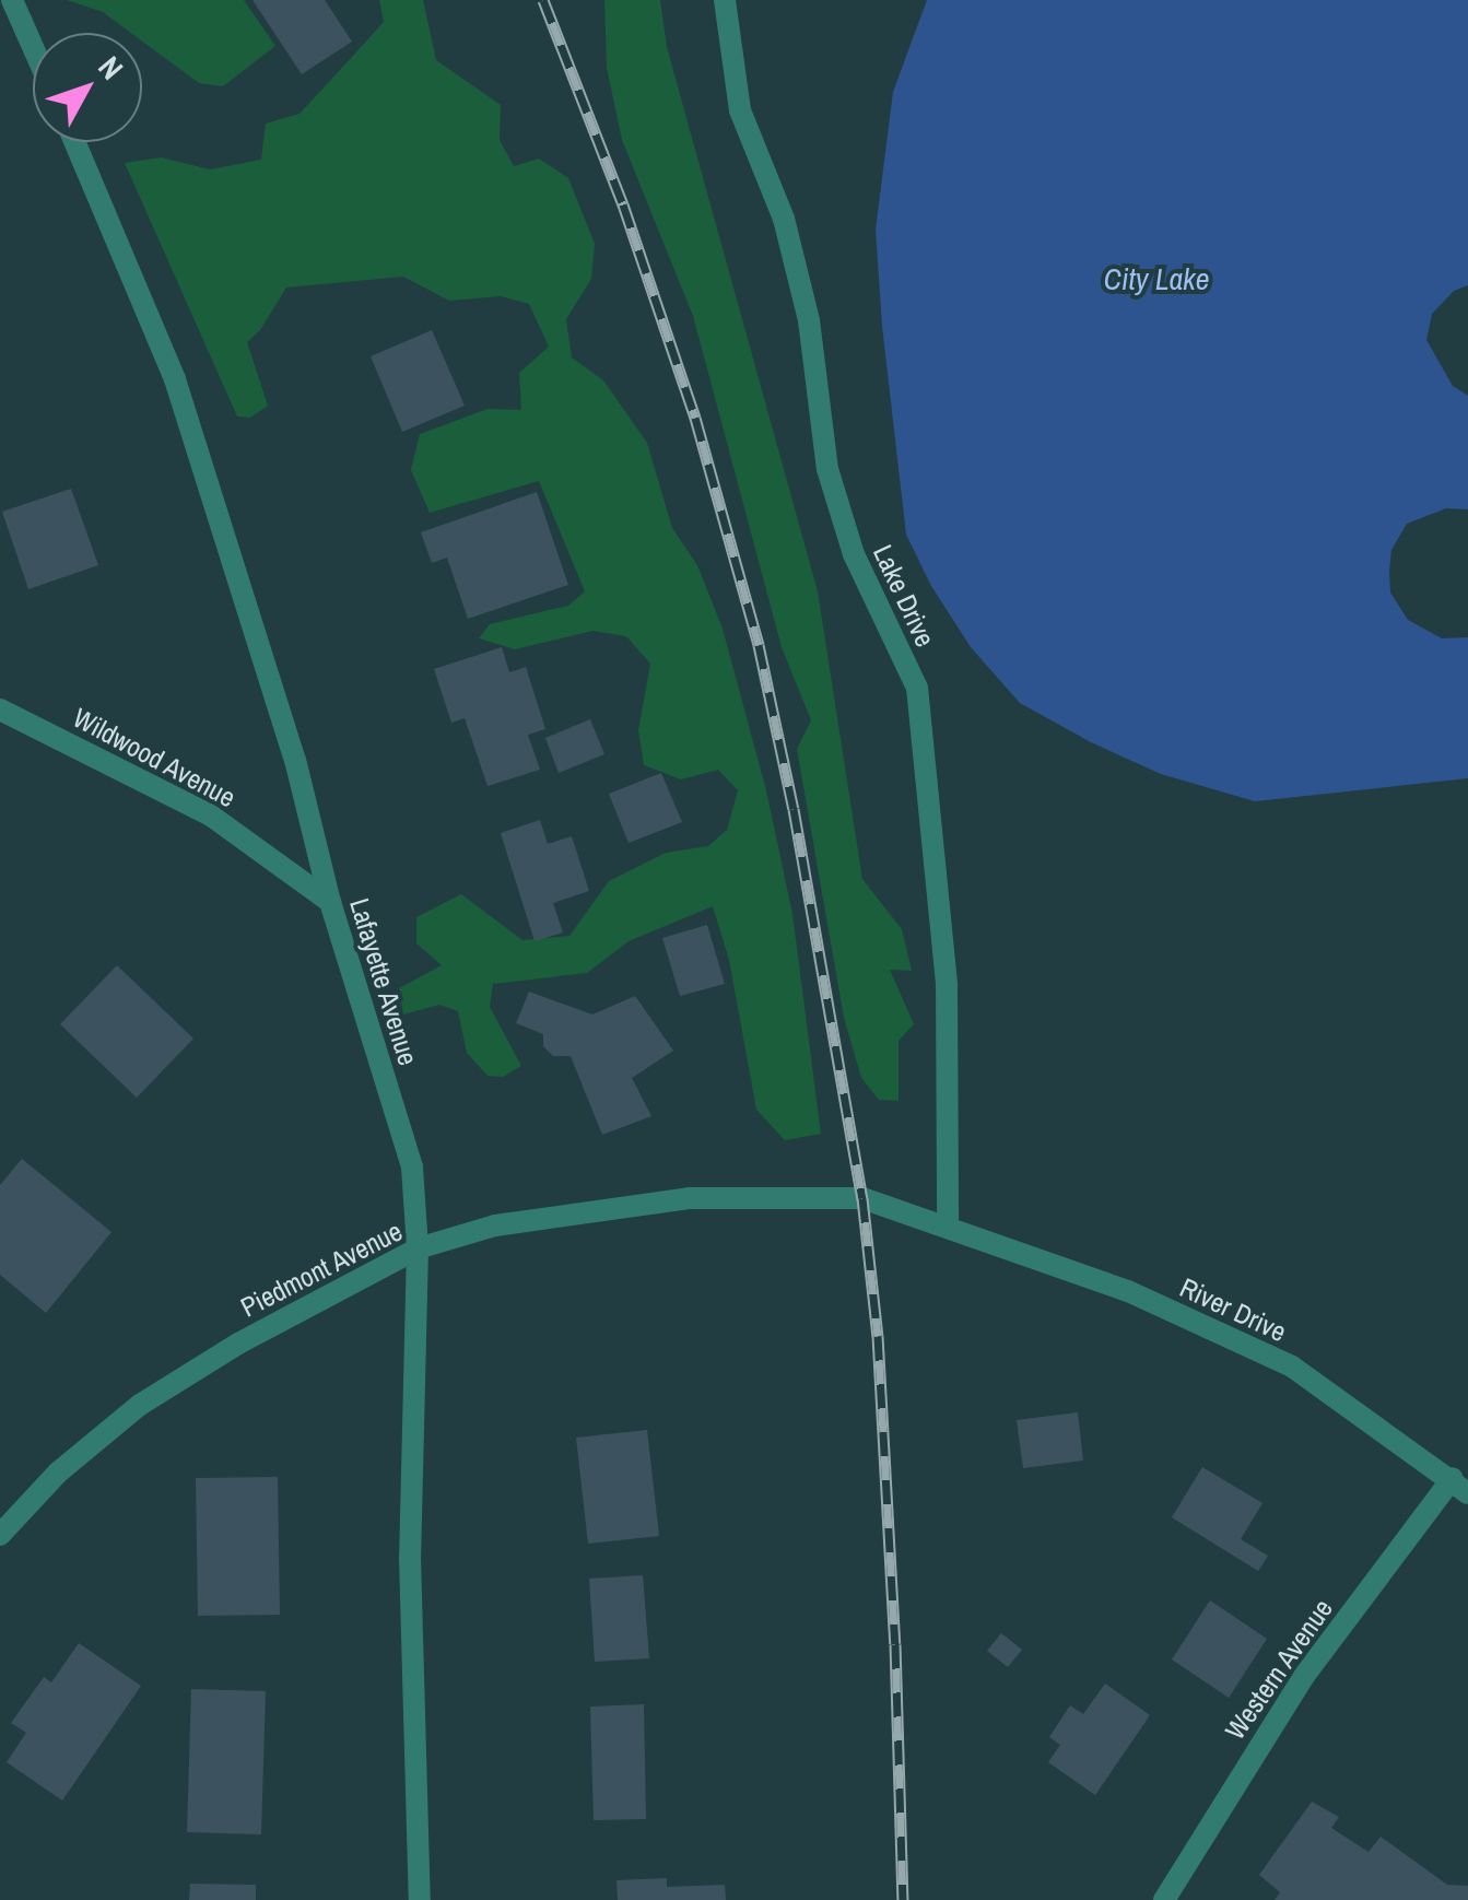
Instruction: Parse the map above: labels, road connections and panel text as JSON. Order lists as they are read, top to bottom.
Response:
{
  "streets": {
    "street": [
      "Lake Drive",
      "Wildwood Avenue",
      "Lafayette Avenue",
      "Piedmont Avenue",
      "River Drive",
      "Western Avenue"
    ]
  },
  "crossings": [
    ["Lake Drive", "Piedmont Avenue"],
    ["Lake Drive", "River Drive"],
    ["Wildwood Avenue", "Lafayette Avenue"],
    ["Lafayette Avenue", "Piedmont Avenue"],
    ["Piedmont Avenue", "River Drive"],
    ["River Drive", "Western Avenue"]
  ],
  "water": ["City Lake"],
  "north": "top right"
}
